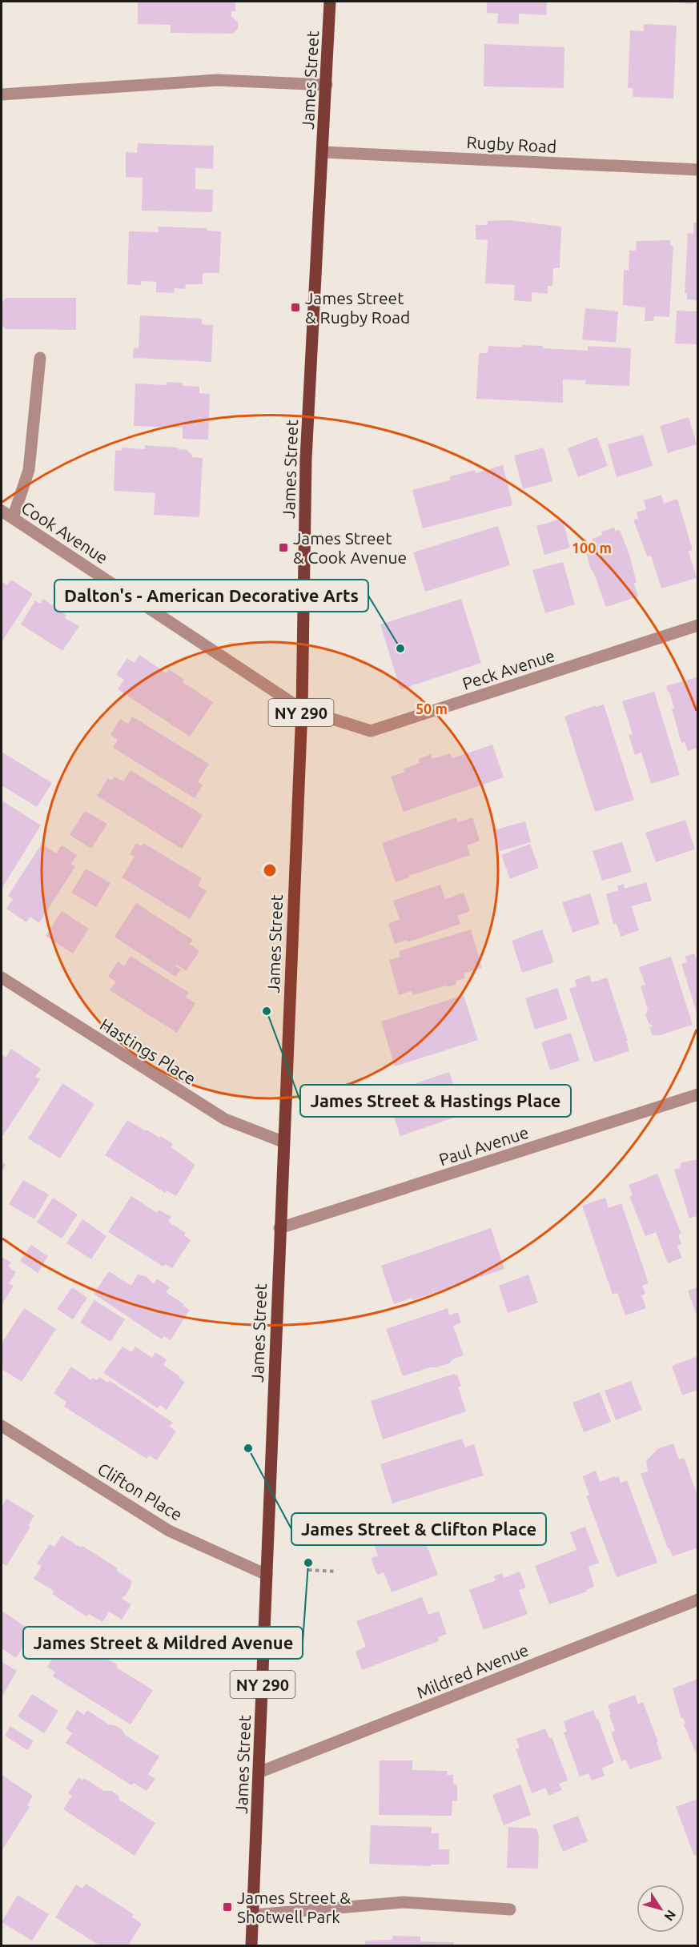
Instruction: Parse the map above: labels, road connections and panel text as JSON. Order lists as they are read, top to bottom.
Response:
{
  "streets": {
    "main road": ["James Street", "NY 290"],
    "street": [
      "Rugby Road",
      "Cook Avenue",
      "Peck Avenue",
      "Hastings Place",
      "Paul Avenue",
      "Clifton Place",
      "Mildred Avenue"
    ]
  },
  "crossings": [
    ["James Street", "Rugby Road"],
    ["James Street", "Cook Avenue"],
    ["James Street", "Peck Avenue"],
    ["James Street", "Hastings Place"],
    ["James Street", "Paul Avenue"],
    ["James Street", "Clifton Place"],
    ["James Street", "Mildred Avenue"],
    ["Cook Avenue", "Peck Avenue"]
  ],
  "places": {
    "transit": ["James Street & Rugby Road", "James Street & Cook Avenue", "James Street & Shotwell Park"],
    "other": [
      "Dalton's - American Decorative Arts",
      "James Street & Hastings Place",
      "James Street & Clifton Place",
      "James Street & Mildred Avenue"
    ]
  },
  "north": "bottom right",
  "rings": ["100 m", "50 m"]
}
